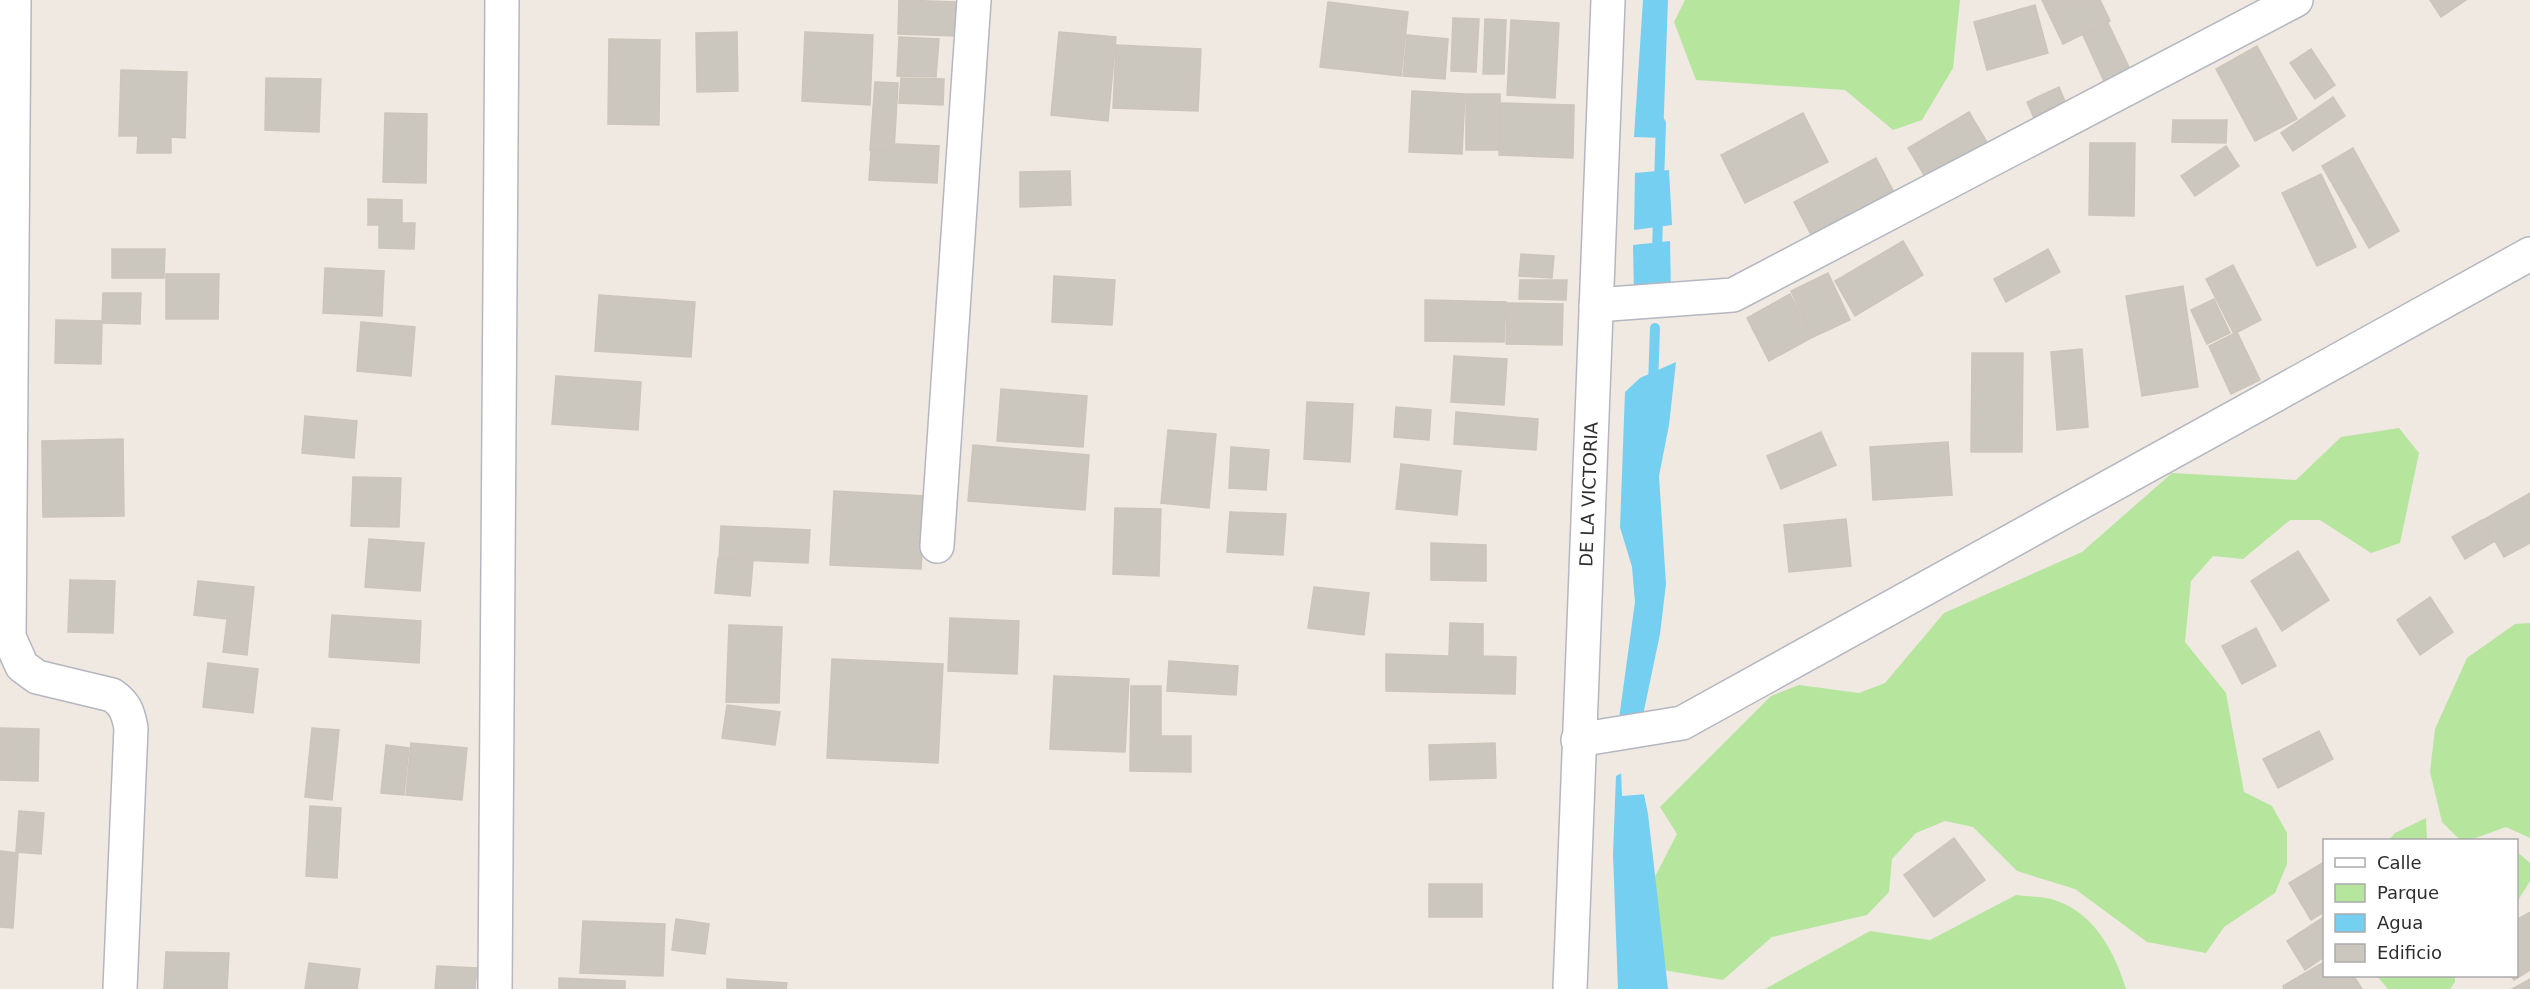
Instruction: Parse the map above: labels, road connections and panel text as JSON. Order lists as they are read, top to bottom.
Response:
{
  "streets": {
    "street": ["DE LA VICTORIA"]
  },
  "legend": [
    "Calle",
    "Parque",
    "Agua",
    "Edificio"
  ]
}
